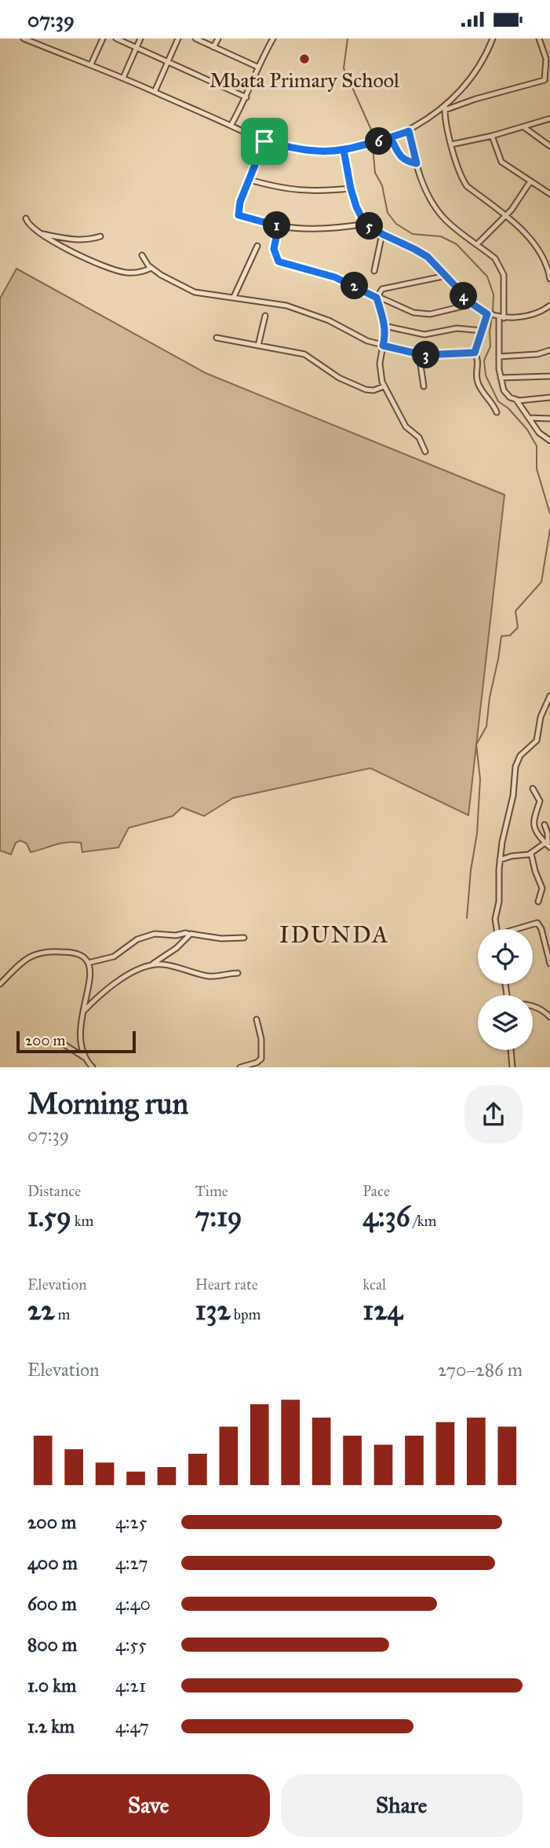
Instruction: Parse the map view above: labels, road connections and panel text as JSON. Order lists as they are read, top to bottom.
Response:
{
  "districts": ["IDUNDA"],
  "places": ["Mbata Primary School"],
  "scale_bar": "200 m",
  "page": {
    "status": "07:39",
    "pins": [
      "6",
      "1",
      "5",
      "2",
      "4",
      "3"
    ],
    "scale": "200 m",
    "heading": ["Morning run", "07:39"],
    "stats": [
      ["Distance", "1.59 km"],
      ["Time", "7:19"],
      ["Pace", "4:36 /km"],
      ["Elevation", "22 m"],
      ["Heart rate", "132 bpm"],
      ["kcal", "124"]
    ],
    "chart": ["Elevation", "270–286 m"],
    "list": [
      {
        "name": "200 m",
        "note": "4:25"
      },
      {
        "name": "400 m",
        "note": "4:27"
      },
      {
        "name": "600 m",
        "note": "4:40"
      },
      {
        "name": "800 m",
        "note": "4:55"
      },
      {
        "name": "1.0 km",
        "note": "4:21"
      },
      {
        "name": "1.2 km",
        "note": "4:47"
      }
    ],
    "buttons": ["Save", "Share"]
  }
}
